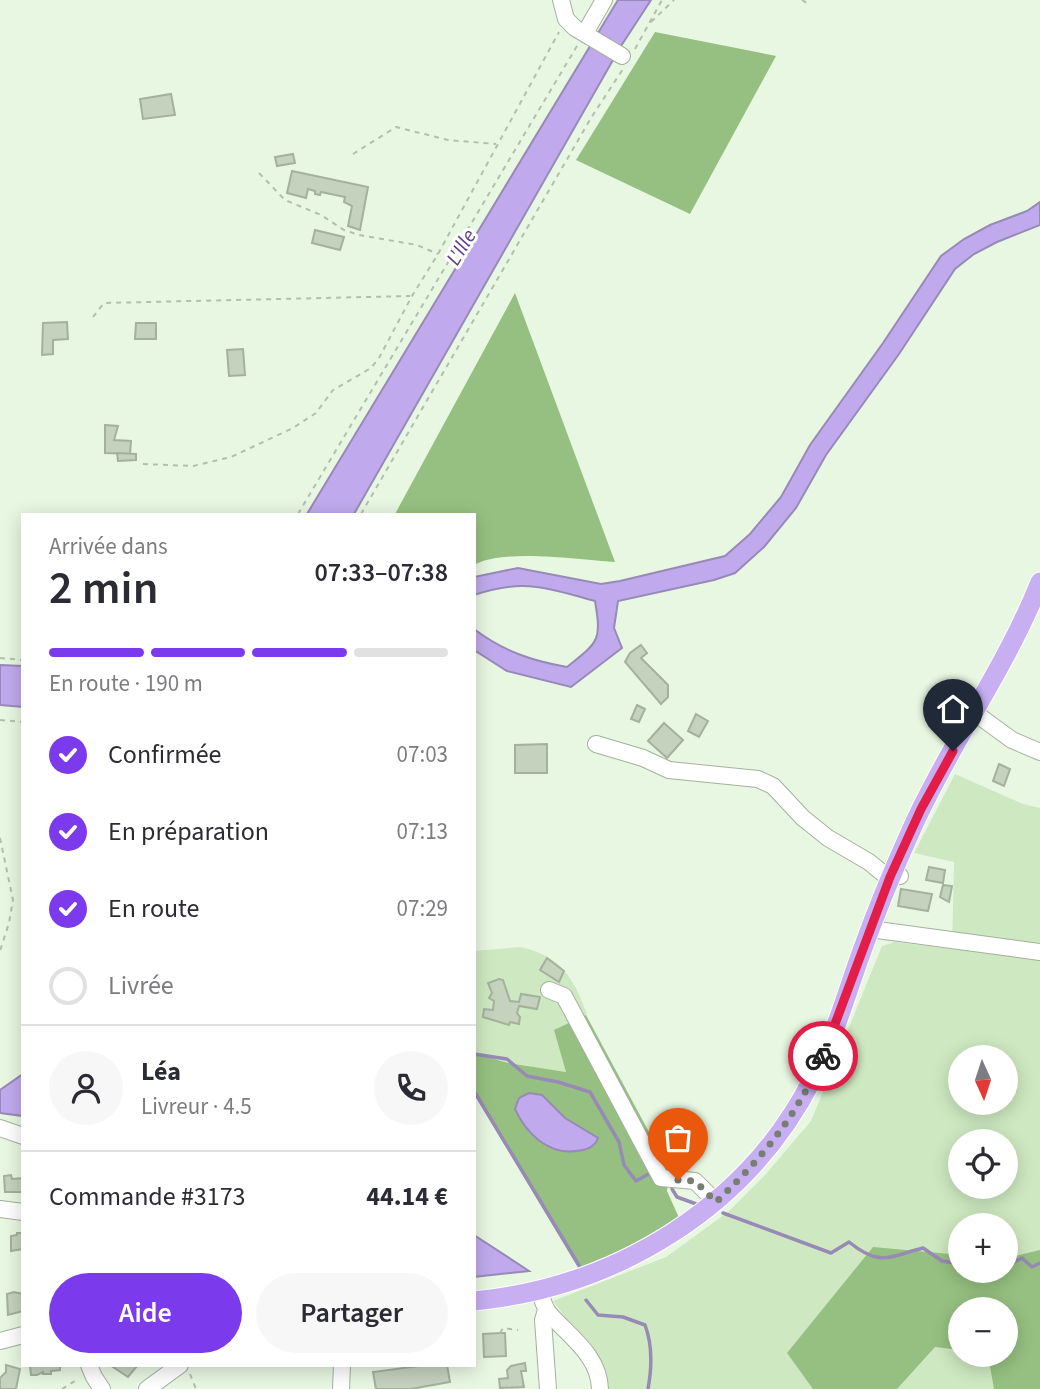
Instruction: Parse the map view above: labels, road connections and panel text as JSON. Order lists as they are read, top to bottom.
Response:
{
  "water": ["L'Ille"],
  "north": "bottom",
  "page": {
    "heading": ["2 min", "Arrivée dans", "07:33–07:38"],
    "panel": [
      "Léa",
      "Livreur · 4.5",
      "Commande #3173",
      "44.14 €"
    ],
    "bar": "En route · 190 m",
    "list": [
      ["Confirmée", "07:03"],
      ["En préparation", "07:13"],
      ["En route", "07:29"],
      "Livrée"
    ],
    "map_buttons": ["+", "−"],
    "buttons": ["Aide", "Partager"]
  }
}
